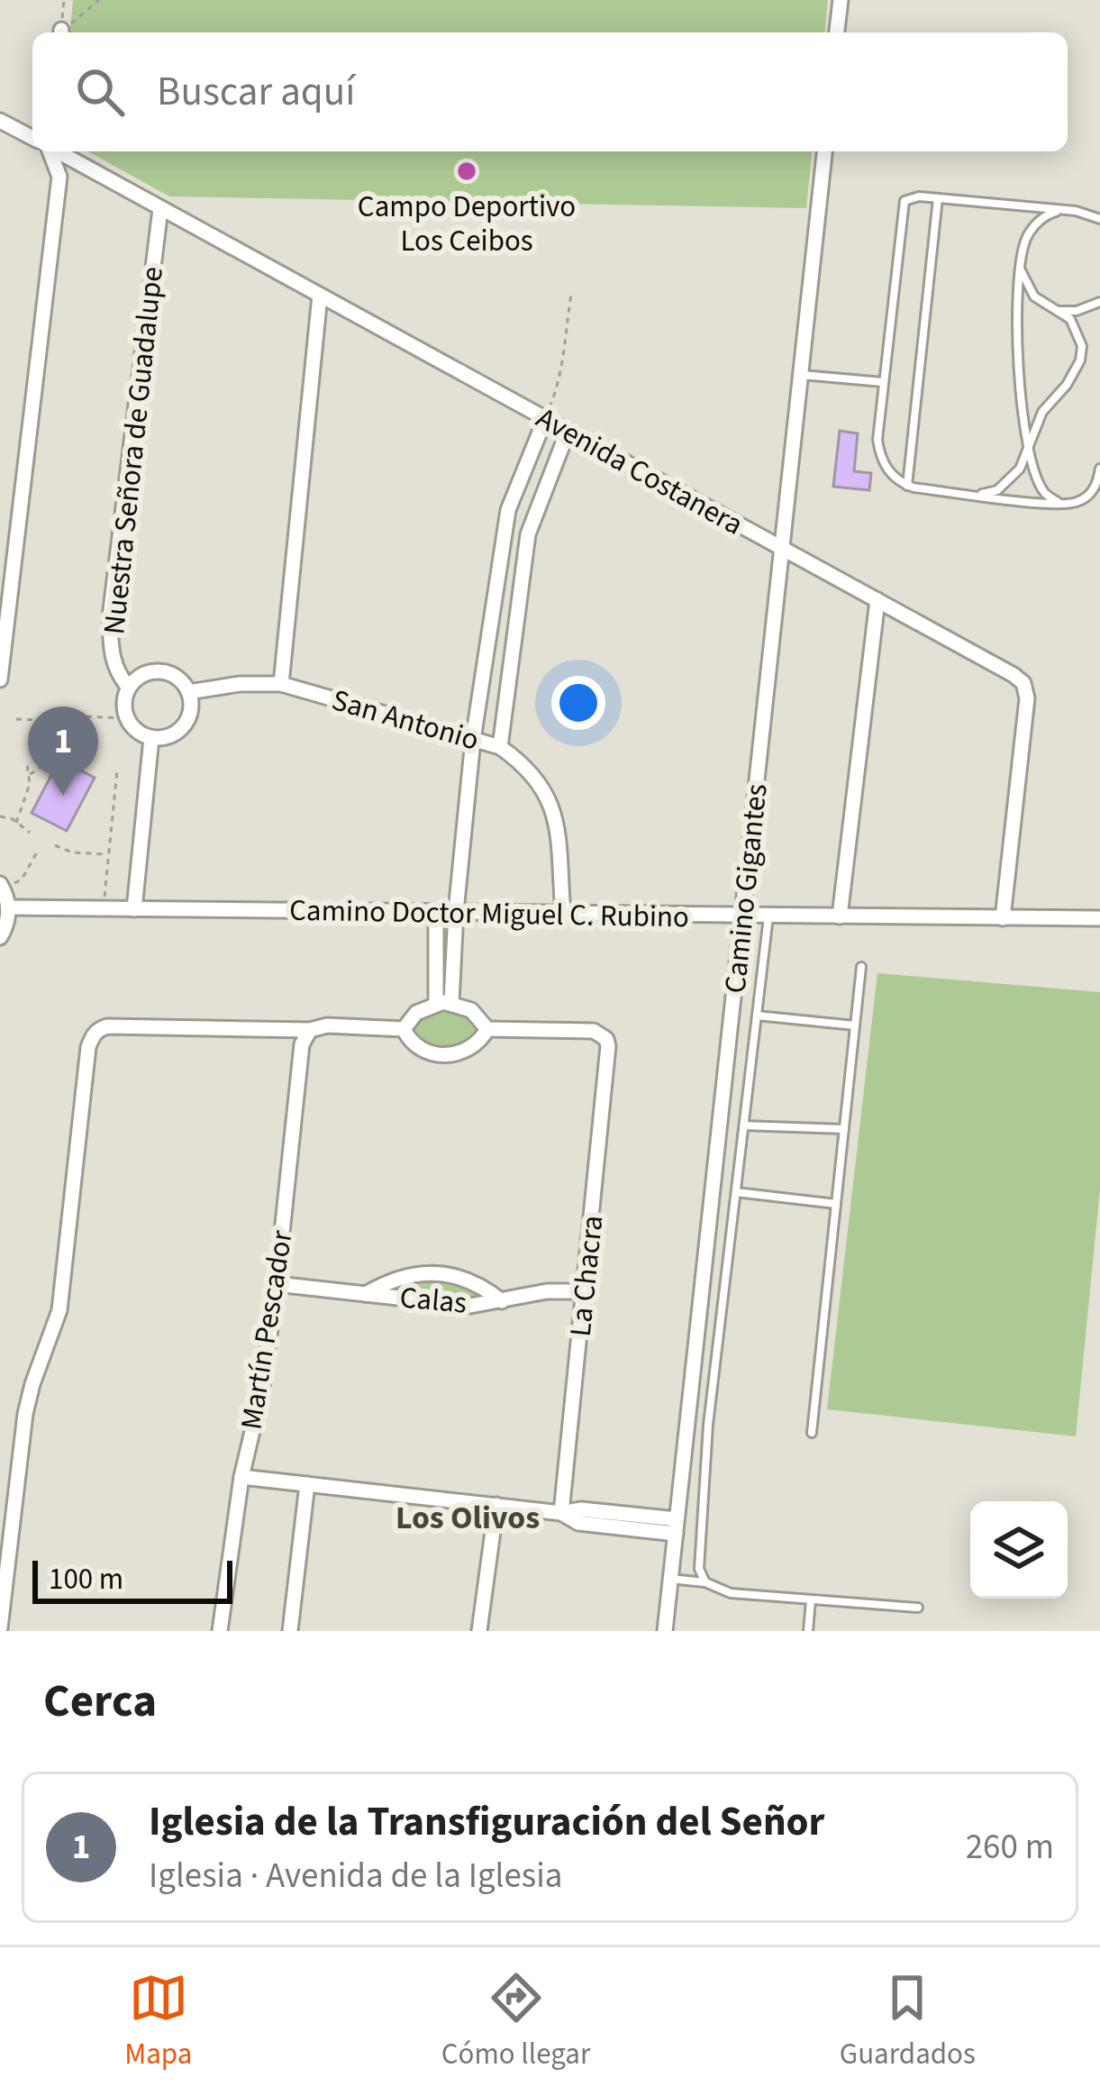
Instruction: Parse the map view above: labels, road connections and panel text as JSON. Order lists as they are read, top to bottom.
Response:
{
  "streets": {
    "street": [
      "Nuestra Señora de Guadalupe",
      "Avenida Costanera",
      "San Antonio",
      "Camino Gigantes",
      "Camino Doctor Miguel C. Rubino",
      "La Chacra",
      "Calas",
      "Martín Pescador"
    ]
  },
  "crossings": [
    ["Nuestra Señora de Guadalupe", "Avenida Costanera"],
    ["Nuestra Señora de Guadalupe", "San Antonio"],
    ["Avenida Costanera", "Camino Gigantes"],
    ["Avenida Costanera", "Camino Doctor Miguel C. Rubino"],
    ["San Antonio", "Camino Doctor Miguel C. Rubino"],
    ["Camino Gigantes", "Camino Doctor Miguel C. Rubino"],
    ["La Chacra", "Calas"],
    ["Calas", "Martín Pescador"]
  ],
  "districts": ["Los Olivos"],
  "places": ["Campo Deportivo Los Ceibos"],
  "scale_bar": "100 m",
  "page": {
    "search": "Buscar aquí",
    "pins": "1",
    "scale": "100 m",
    "heading": "Cerca",
    "list": [
      {
        "mark": "1",
        "name": "Iglesia de la Transfiguración del Señor",
        "note": "Iglesia · Avenida de la Iglesia",
        "value": "260 m"
      }
    ],
    "nav": ["Mapa", "Cómo llegar", "Guardados"]
  }
}
